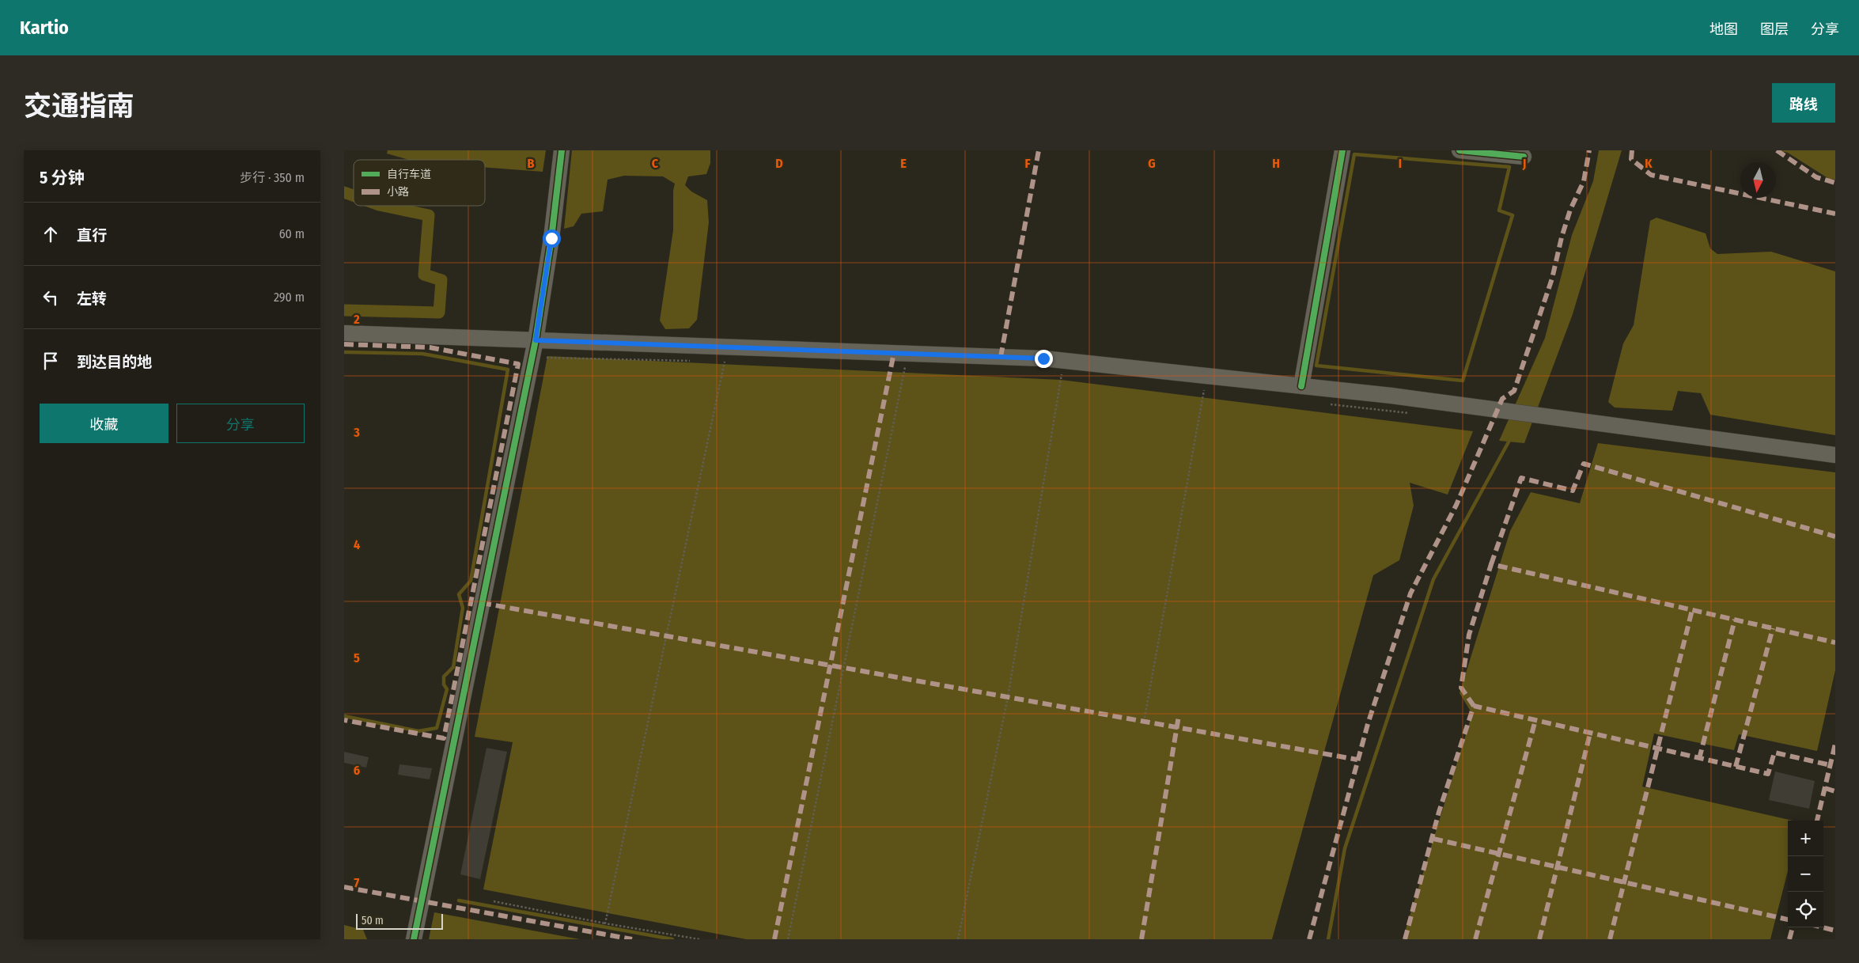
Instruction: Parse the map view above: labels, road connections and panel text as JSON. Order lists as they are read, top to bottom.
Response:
{
  "legend": ["自行车道", "小路"],
  "scale_bar": "50 m",
  "north": "bottom",
  "page": {
    "header": "Kartio",
    "nav": ["地图", "图层", "分享"],
    "title": "交通指南",
    "buttons": [
      "路线",
      ["收藏", "分享"]
    ],
    "heading": ["5 分钟", "步行 · 350 m"],
    "list": [
      ["直行", "60 m"],
      ["左转", "290 m"],
      "到达目的地"
    ],
    "map_buttons": ["+", "−"],
    "scale": "50 m"
  },
  "grid": {
    "columns": [
      "B",
      "C",
      "D",
      "E",
      "F",
      "G",
      "H",
      "I",
      "J",
      "K"
    ],
    "rows": [
      "2",
      "3",
      "4",
      "5",
      "6",
      "7"
    ]
  }
}
